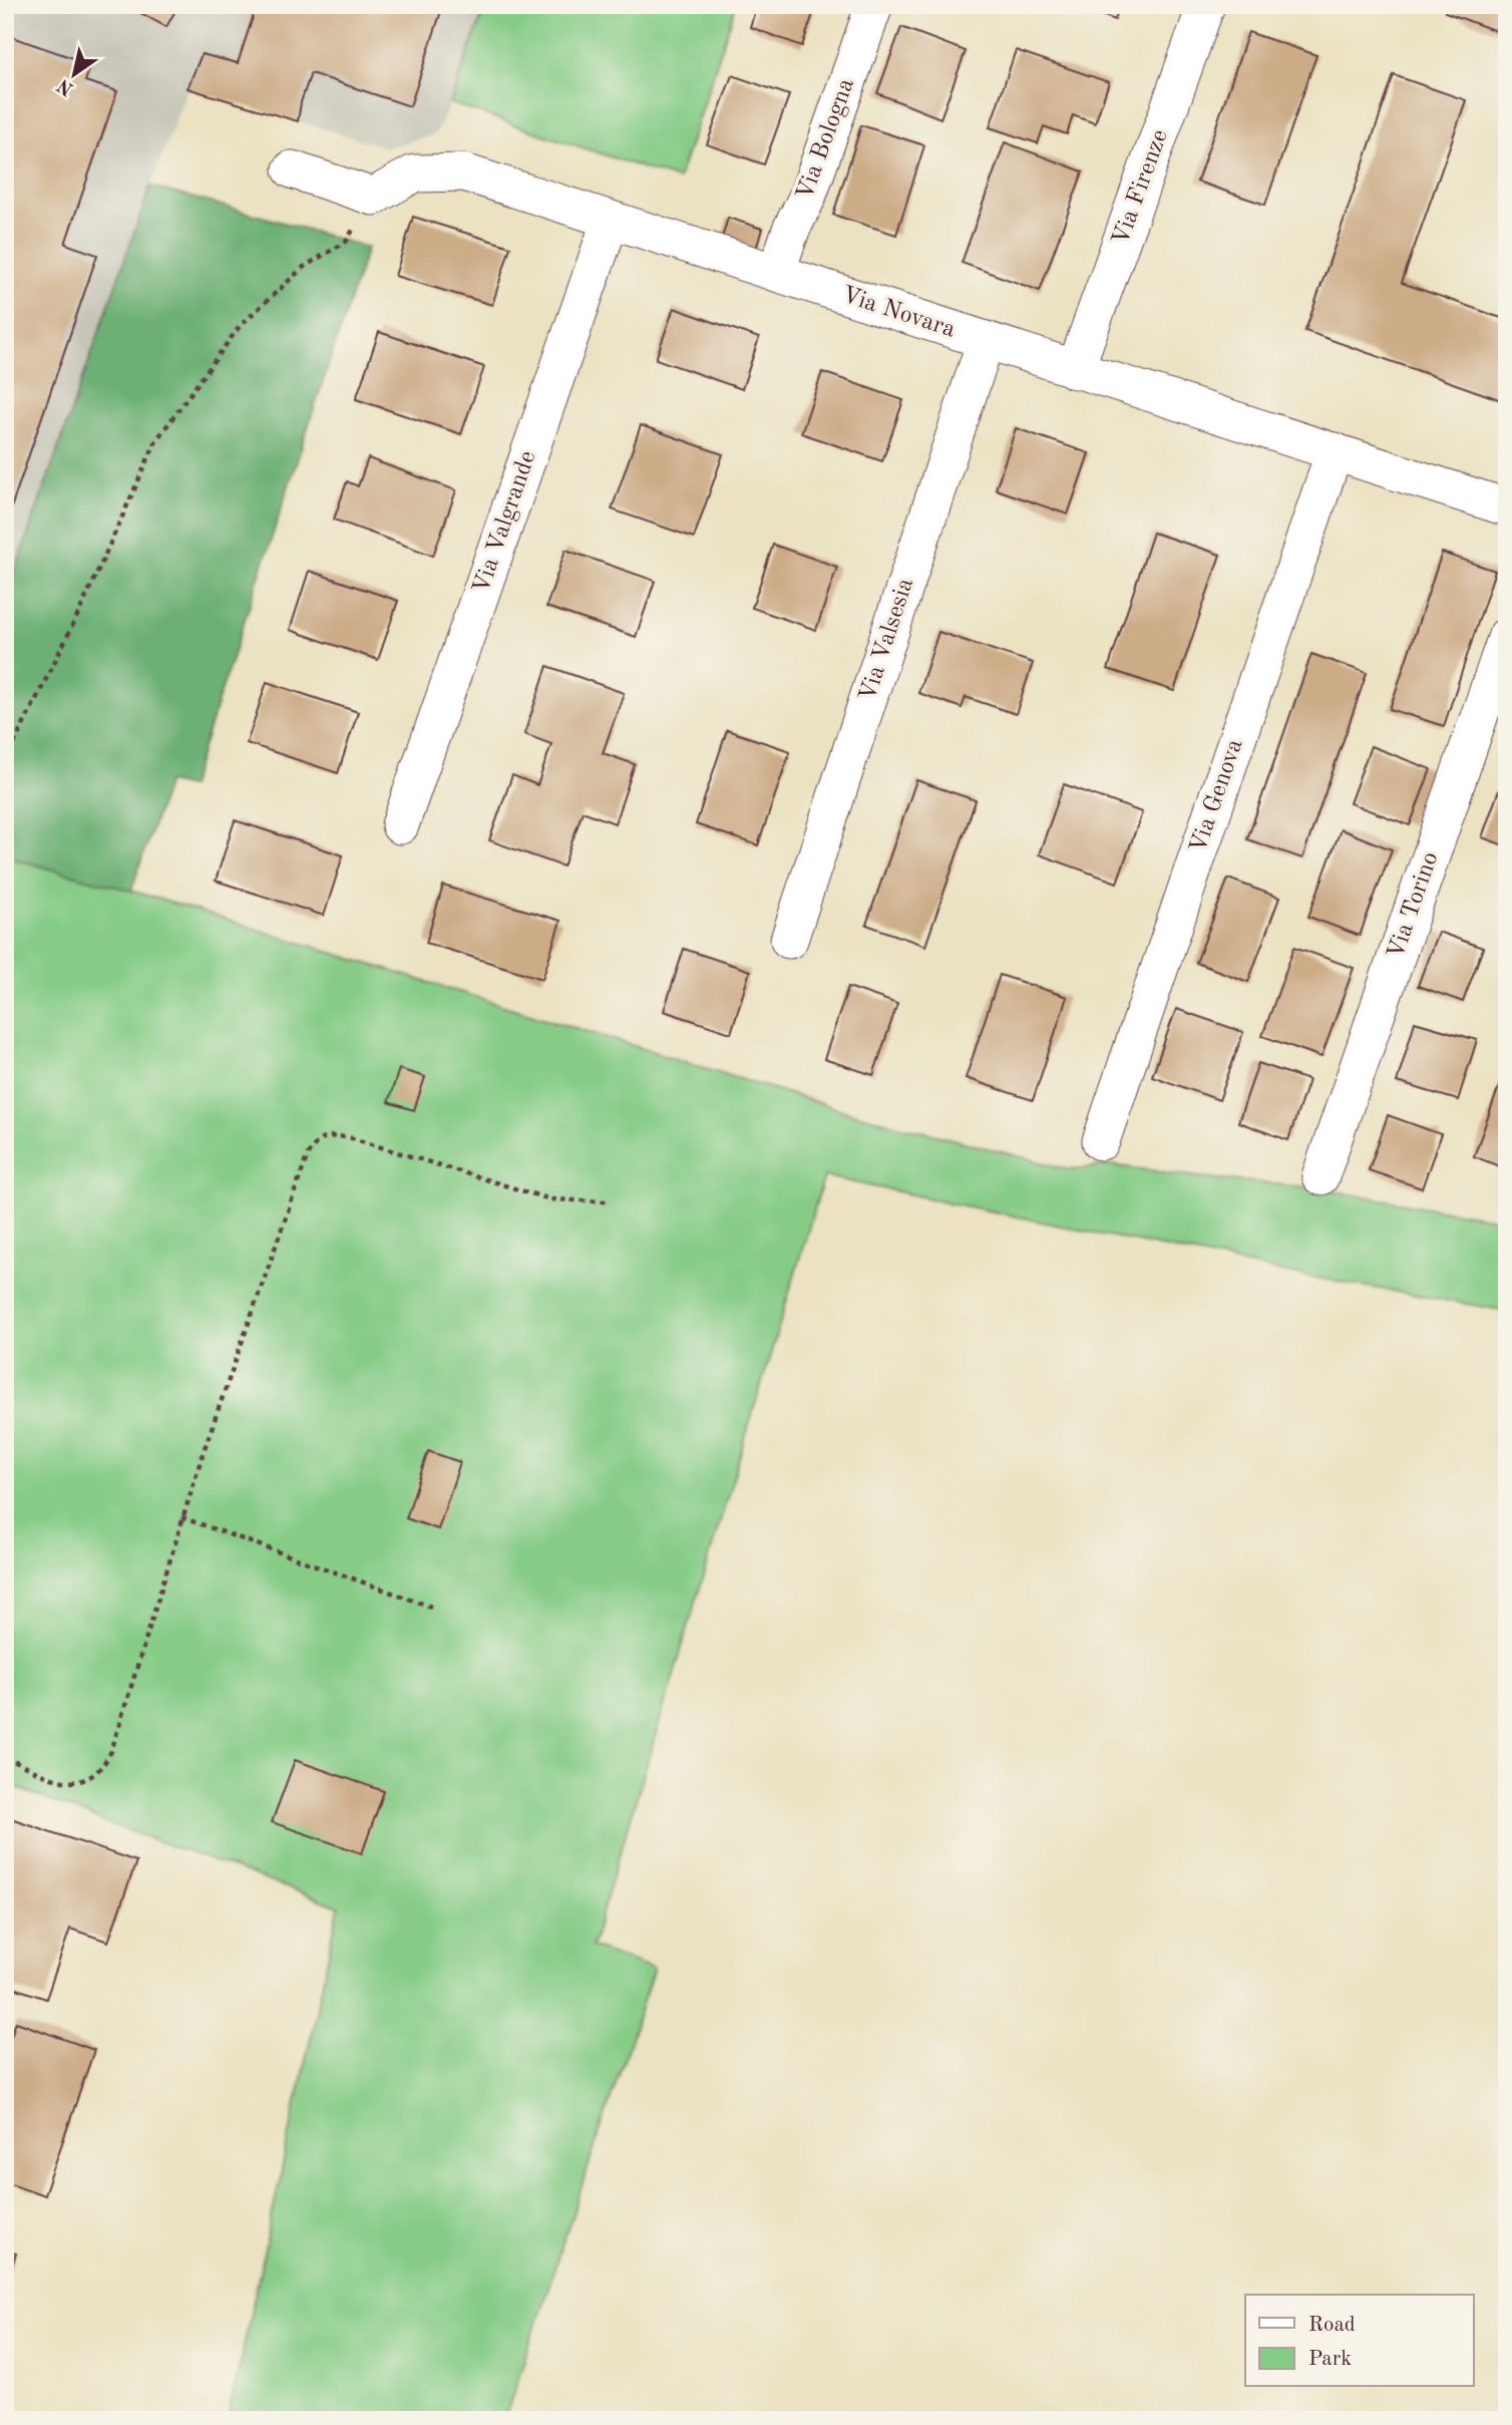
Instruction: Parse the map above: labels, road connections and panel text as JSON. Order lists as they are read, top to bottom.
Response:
{
  "streets": {
    "street": [
      "Via Bologna",
      "Via Firenze",
      "Via Novara",
      "Via Valgrande",
      "Via Valsesia",
      "Via Genova",
      "Via Torino"
    ]
  },
  "crossings": [
    ["Via Bologna", "Via Novara"],
    ["Via Firenze", "Via Novara"],
    ["Via Novara", "Via Valgrande"],
    ["Via Novara", "Via Valsesia"],
    ["Via Novara", "Via Genova"]
  ],
  "legend": ["Road", "Park"],
  "north": "bottom left"
}
